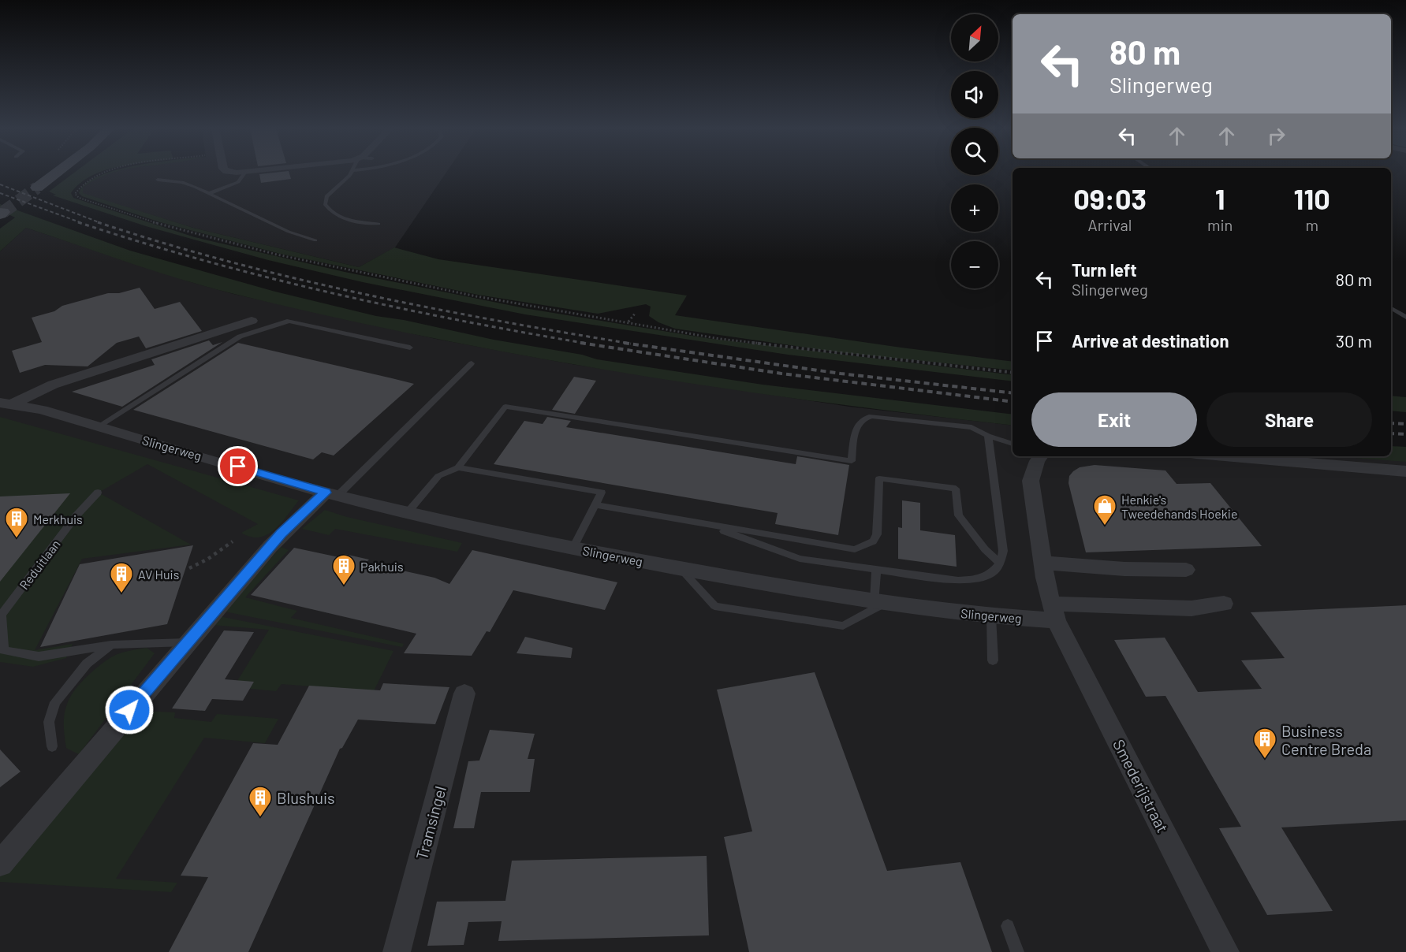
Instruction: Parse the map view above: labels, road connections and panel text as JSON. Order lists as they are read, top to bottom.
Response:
{
  "streets": {
    "street": ["Slingerweg", "Smederijstraat", "Tramsingel"],
    "lane": ["Reduitlaan"]
  },
  "crossings": [
    ["Slingerweg", "Smederijstraat"]
  ],
  "places": {
    "shop": ["Henkie's Tweedehands Hoekie"],
    "building": [
      "Merkhuis",
      "Pakhuis",
      "AV Huis",
      "Business Centre Breda",
      "Blushuis"
    ]
  },
  "north": "top right",
  "page": {
    "map_buttons": ["+", "−"],
    "turn": ["80 m", "Slingerweg"],
    "eta": [
      "09:03",
      "Arrival",
      "1",
      "min",
      "110",
      "m"
    ],
    "list": [
      {
        "name": "Turn left",
        "note": "Slingerweg",
        "value": "80 m"
      },
      {
        "name": "Arrive at destination",
        "value": "30 m"
      }
    ],
    "buttons": ["Exit", "Share"]
  }
}
